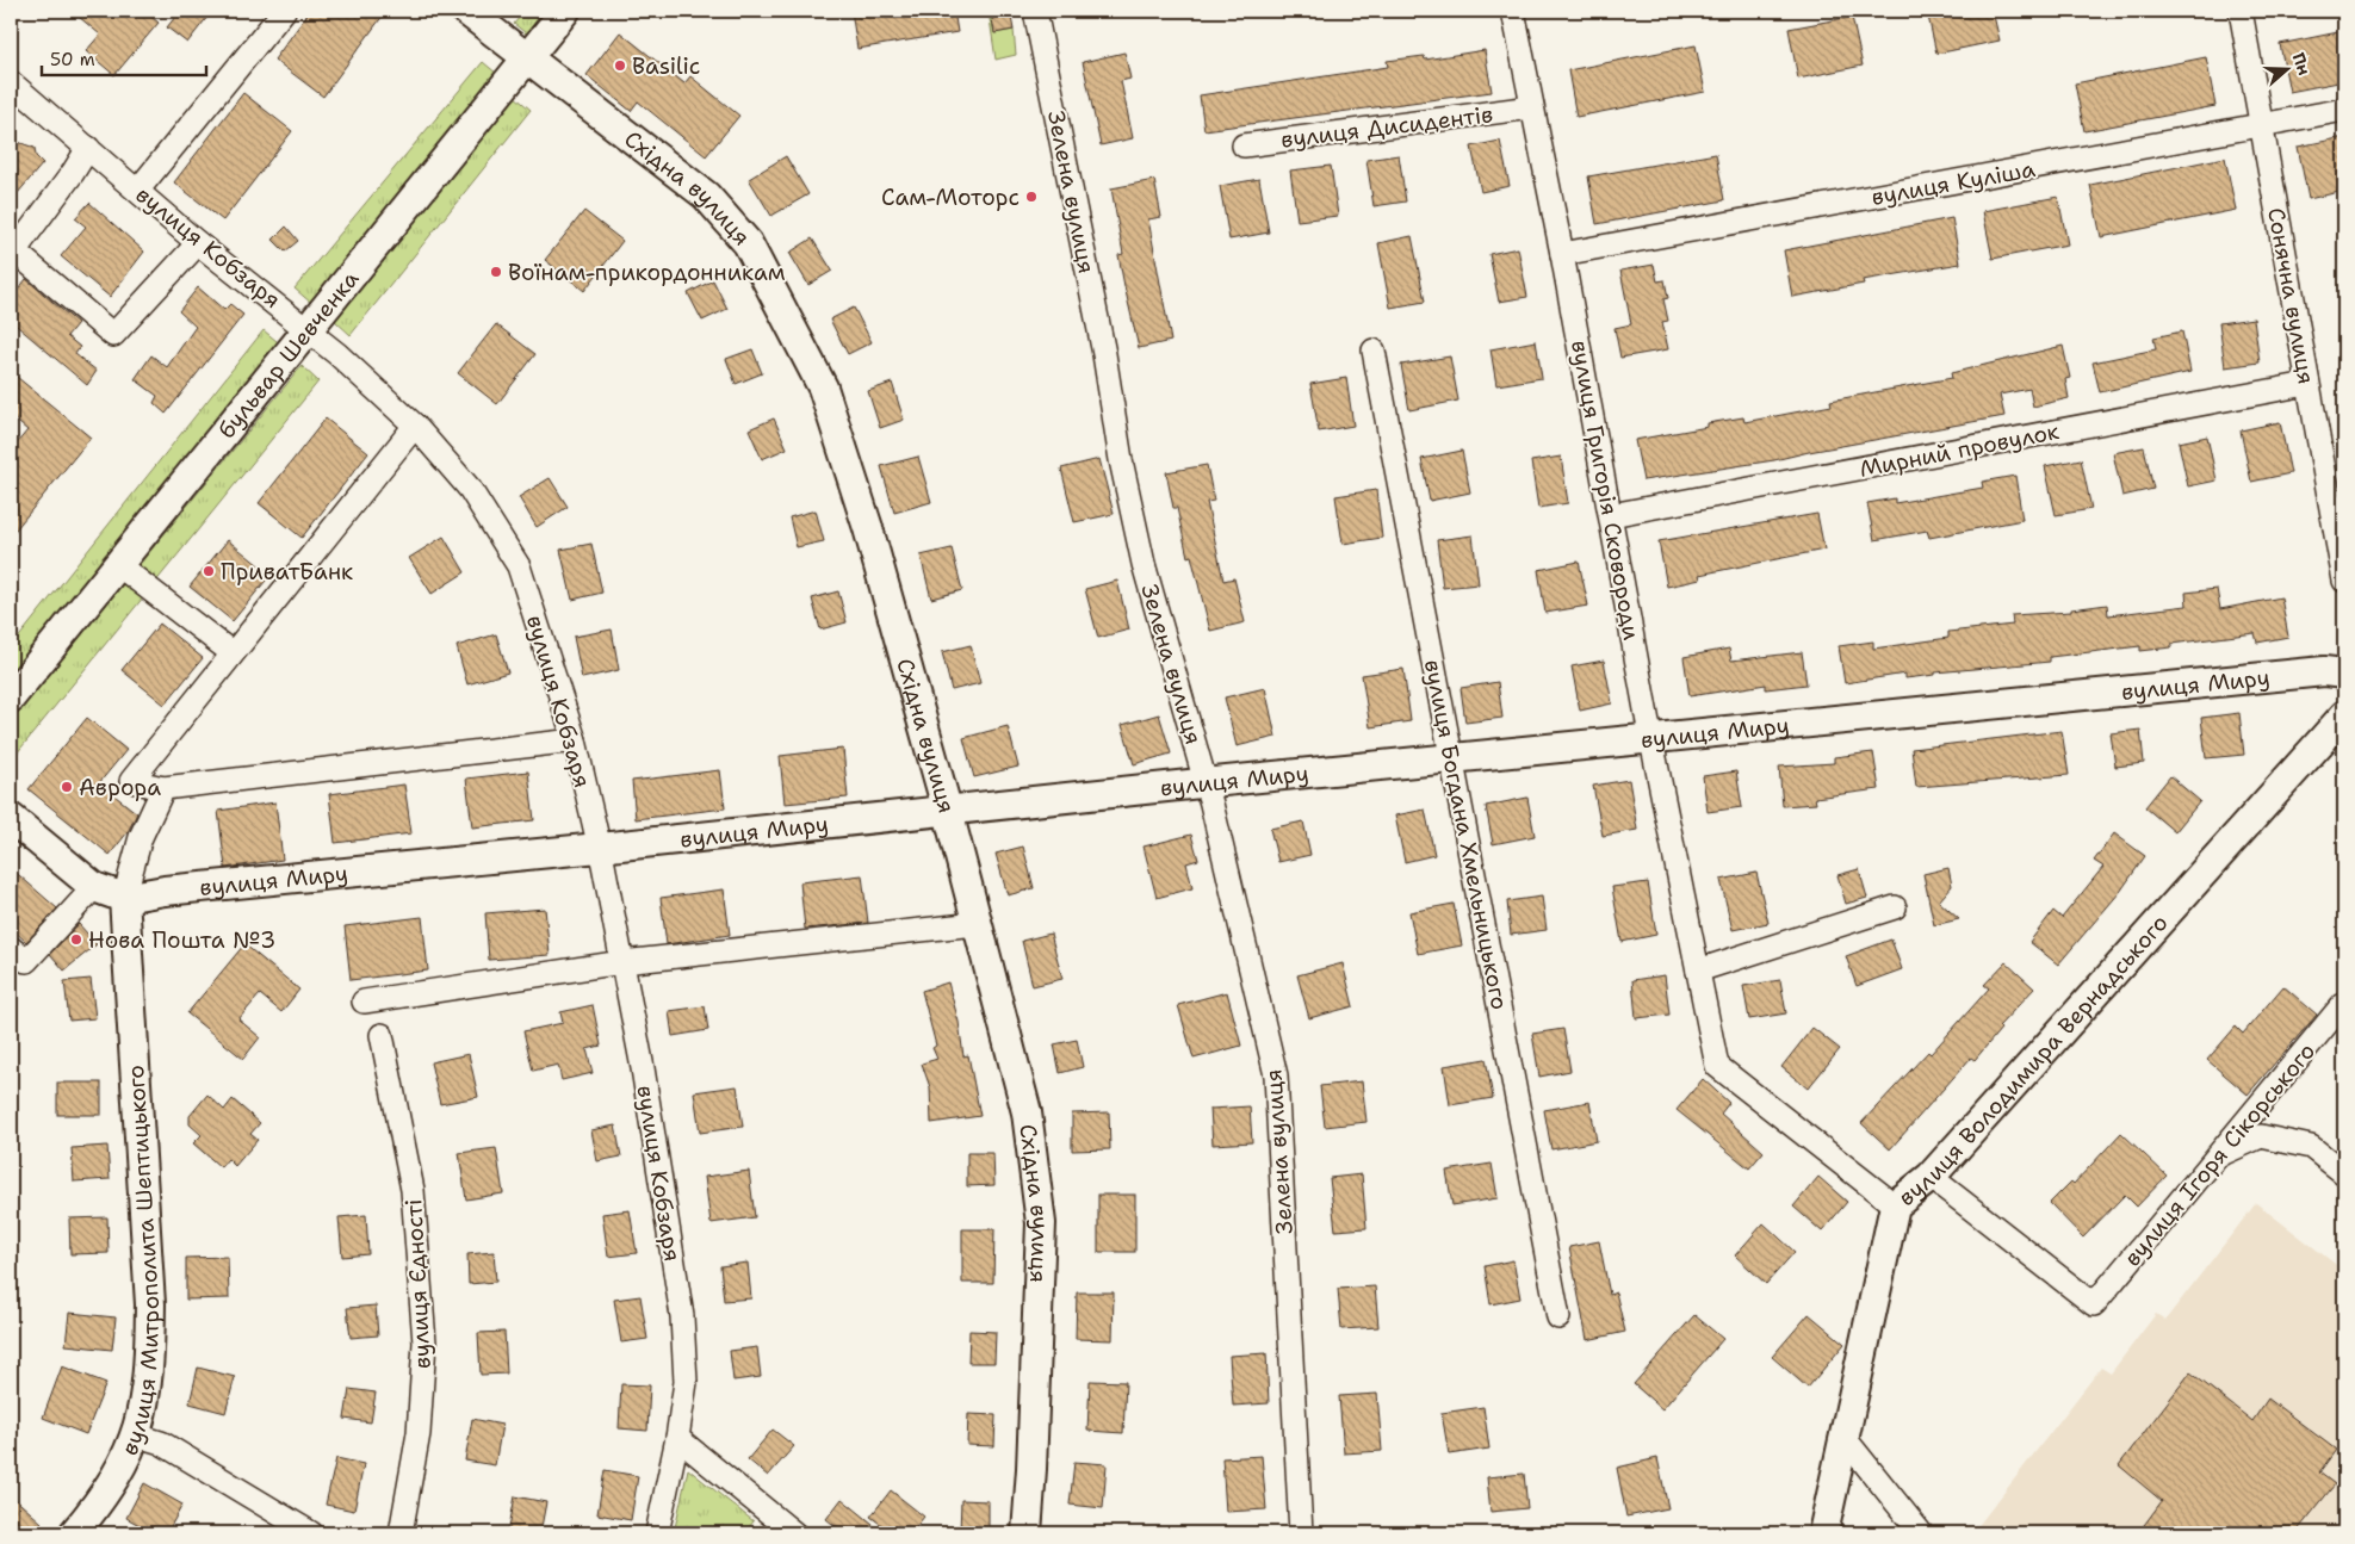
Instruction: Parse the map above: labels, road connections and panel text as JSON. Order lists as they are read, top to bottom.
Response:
{
  "streets": {
    "street": [
      "вулиця Дисидентів",
      "вулиця Куліша",
      "Східна вулиця",
      "Зелена вулиця",
      "вулиця Кобзаря",
      "Сонячна вулиця",
      "бульвар Шевченка",
      "Мирний провулок",
      "вулиця Григорія Сковороди",
      "вулиця Миру",
      "вулиця Богдана Хмельницького",
      "вулиця Володимира Вернадського",
      "вулиця Ігоря Сікорського",
      "вулиця Митрополита Шептицького",
      "вулиця Єдності"
    ]
  },
  "crossings": [
    ["вулиця Дисидентів", "вулиця Григорія Сковороди"],
    ["вулиця Куліша", "Сонячна вулиця"],
    ["вулиця Куліша", "вулиця Григорія Сковороди"],
    ["Східна вулиця", "бульвар Шевченка"],
    ["Східна вулиця", "вулиця Миру"],
    ["Зелена вулиця", "вулиця Миру"],
    ["вулиця Кобзаря", "бульвар Шевченка"],
    ["вулиця Кобзаря", "вулиця Миру"],
    ["Сонячна вулиця", "Мирний провулок"],
    ["Мирний провулок", "вулиця Григорія Сковороди"],
    ["вулиця Григорія Сковороди", "вулиця Миру"],
    ["вулиця Григорія Сковороди", "вулиця Володимира Вернадського"],
    ["вулиця Миру", "вулиця Богдана Хмельницького"],
    ["вулиця Миру", "вулиця Митрополита Шептицького"],
    ["вулиця Володимира Вернадського", "вулиця Ігоря Сікорського"]
  ],
  "places": [
    "Basilic",
    "Сам-Моторс",
    "Воїнам-прикордонникам",
    "ПриватБанк",
    "Аврора",
    "Нова Пошта №3"
  ],
  "scale_bar": "50 m",
  "north": "right"
}
